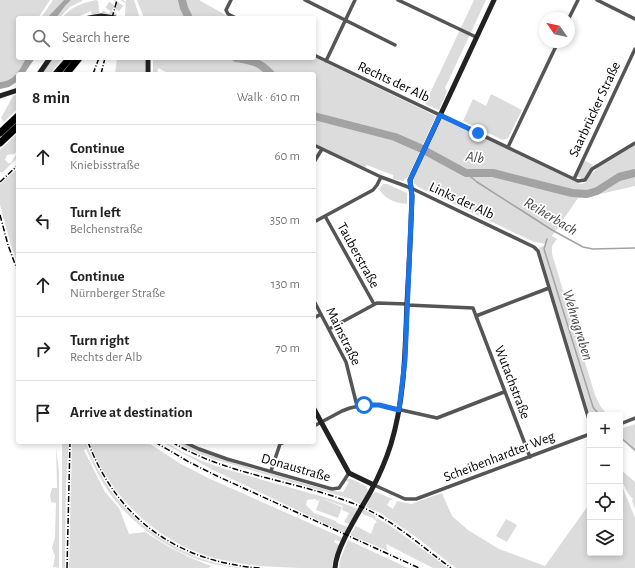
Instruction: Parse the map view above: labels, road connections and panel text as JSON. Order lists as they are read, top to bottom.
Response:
{
  "streets": {
    "street": [
      "Rechts der Alb",
      "Saarbrücker Straße",
      "Links der Alb",
      "Tauberstraße",
      "Mainstraße",
      "Wutachstraße",
      "Scheibenhardter Weg",
      "Donaustraße"
    ]
  },
  "crossings": [
    ["Rechts der Alb", "Saarbrücker Straße"],
    ["Wutachstraße", "Scheibenhardter Weg"]
  ],
  "water": ["Alb", "Reiherbach", "Wehragraben"],
  "north": "top left",
  "page": {
    "search": "Search here",
    "heading": ["8 min", "Walk · 610 m"],
    "list": [
      ["Continue", "Kniebisstraße", "60 m"],
      ["Turn left", "Belchenstraße", "350 m"],
      ["Continue", "Nürnberger Straße", "130 m"],
      ["Turn right", "Rechts der Alb", "70 m"],
      "Arrive at destination"
    ],
    "map_buttons": ["+", "−"]
  }
}
